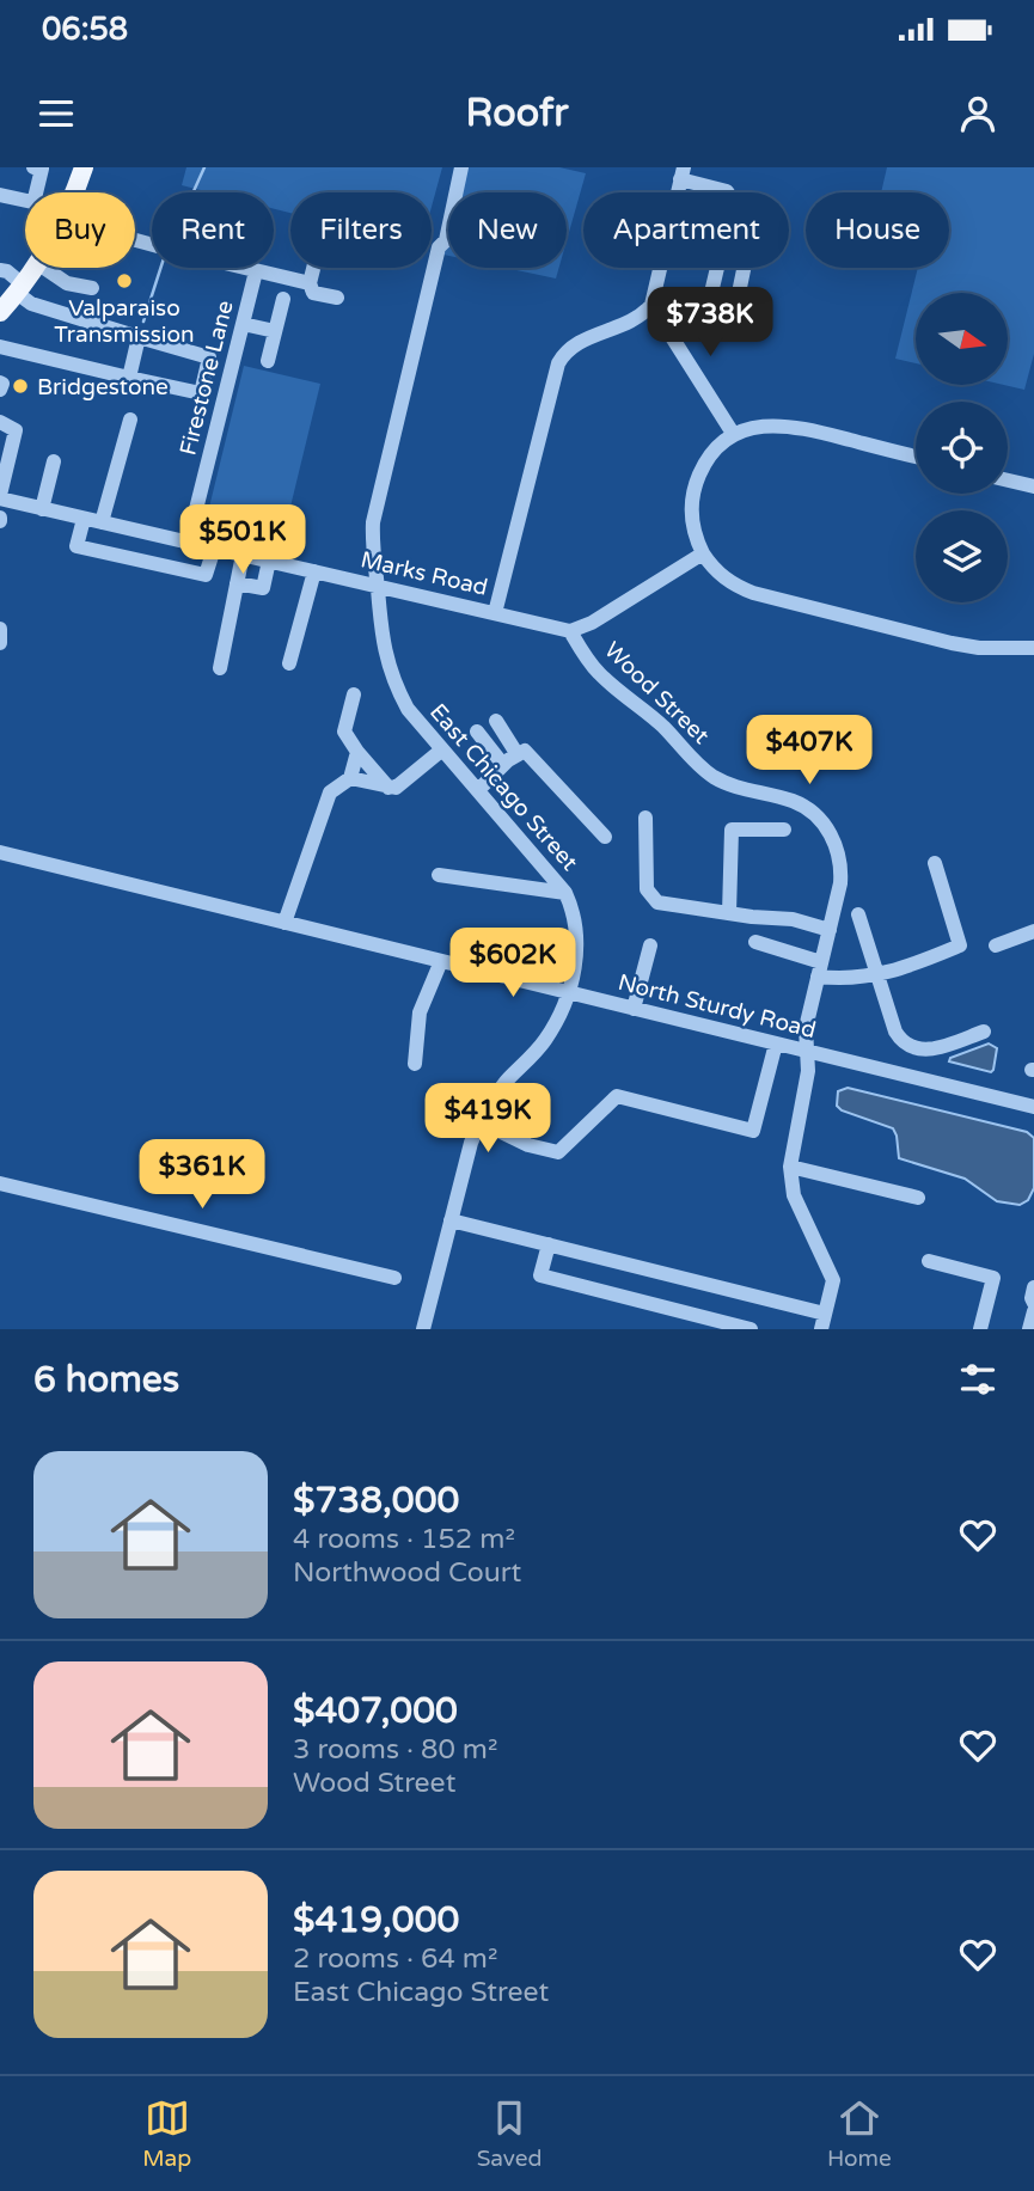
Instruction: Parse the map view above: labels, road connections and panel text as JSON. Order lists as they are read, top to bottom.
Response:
{
  "streets": {
    "street": [
      "Firestone Lane",
      "Marks Road",
      "Wood Street",
      "East Chicago Street",
      "North Sturdy Road"
    ]
  },
  "crossings": [
    ["Firestone Lane", "Marks Road"],
    ["Marks Road", "Wood Street"],
    ["Marks Road", "East Chicago Street"],
    ["Wood Street", "North Sturdy Road"],
    ["East Chicago Street", "North Sturdy Road"]
  ],
  "places": ["Valparaiso Transmission", "Bridgestone"],
  "north": "right",
  "page": {
    "status": "06:58",
    "header": "Roofr",
    "chip": [
      "Buy",
      "Rent",
      "Filters",
      "New",
      "Apartment",
      "House"
    ],
    "price": [
      "$738K",
      "$501K",
      "$407K",
      "$602K",
      "$419K",
      "$361K"
    ],
    "heading": "6 homes",
    "list": [
      {
        "name": "$738,000",
        "note": "4 rooms · 152 m² · Northwood Court"
      },
      {
        "name": "$407,000",
        "note": "3 rooms · 80 m² · Wood Street"
      },
      {
        "name": "$419,000",
        "note": "2 rooms · 64 m² · East Chicago Street"
      }
    ],
    "tabs": ["Map", "Saved", "Home"]
  }
}
